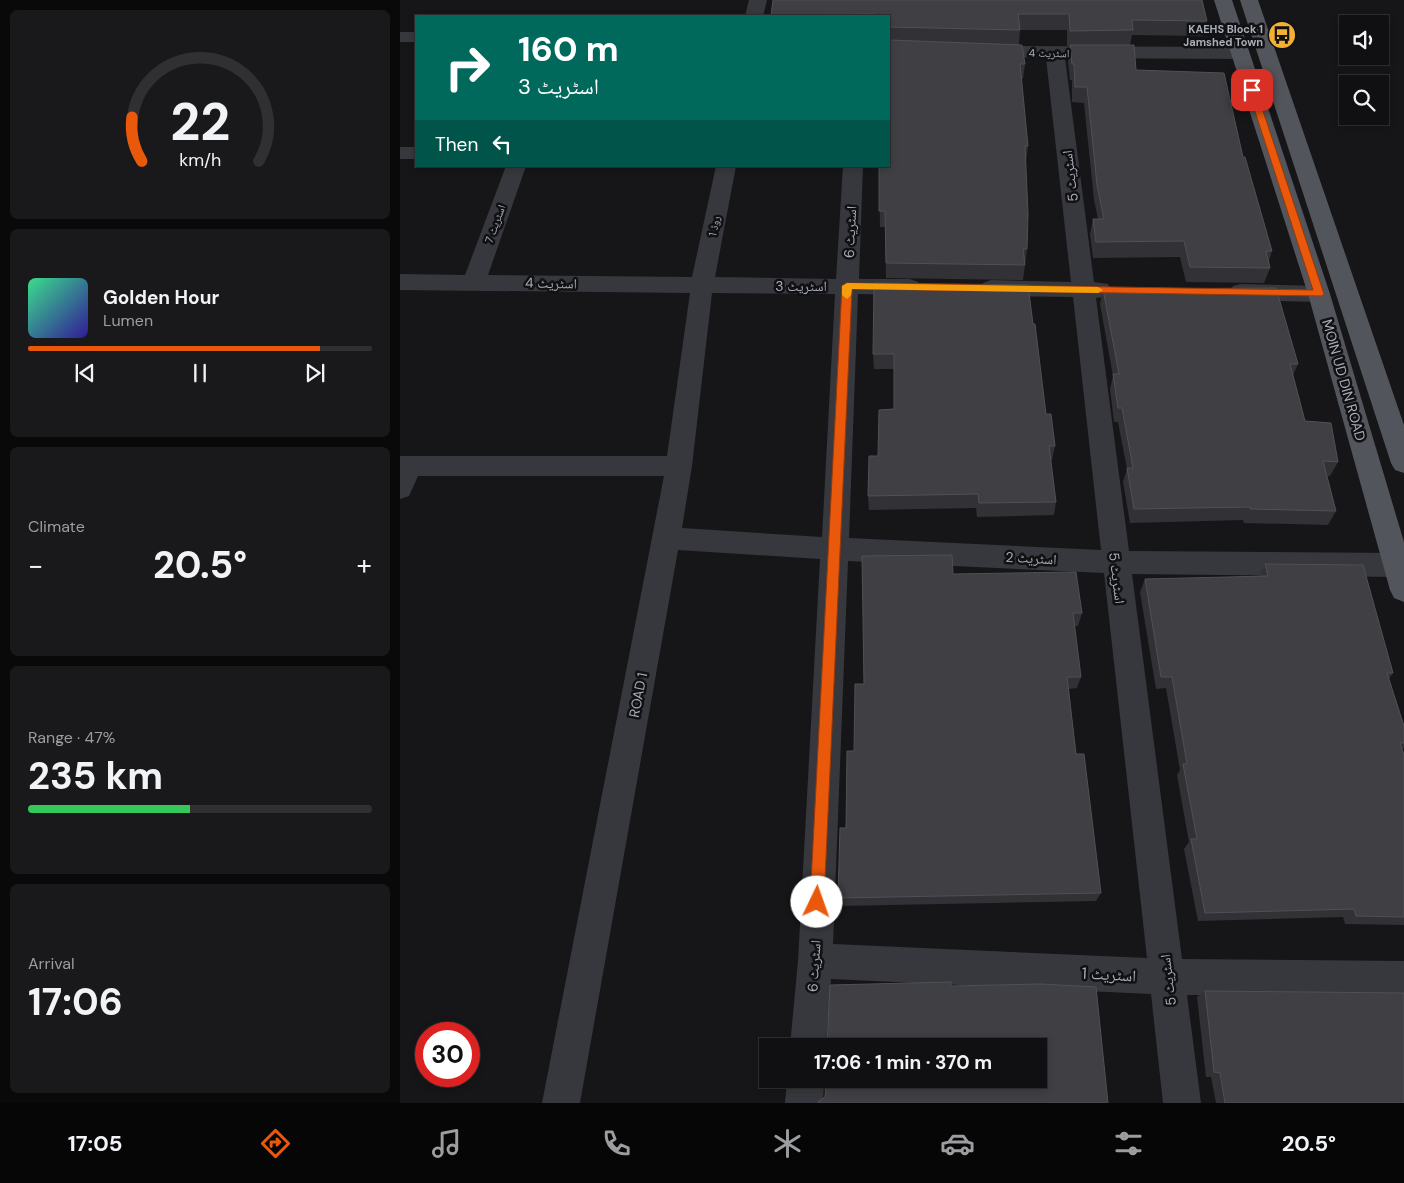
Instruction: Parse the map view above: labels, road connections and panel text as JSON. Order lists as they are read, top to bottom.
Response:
{
  "streets": {
    "main road": ["MOIN UD DIN ROAD"],
    "street": [
      "اسٹریٹ 4",
      "اسٹریٹ 5",
      "اسٹریٹ 7",
      "روڈ 1",
      "اسٹریٹ 6",
      "اسٹریٹ 3",
      "اسٹریٹ 2",
      "ROAD 1",
      "اسٹریٹ 1"
    ]
  },
  "crossings": [
    ["اسٹریٹ 4", "اسٹریٹ 5"],
    ["اسٹریٹ 4", "اسٹریٹ 7"],
    ["اسٹریٹ 4", "روڈ 1"],
    ["اسٹریٹ 4", "اسٹریٹ 3"],
    ["اسٹریٹ 4", "MOIN UD DIN ROAD"],
    ["اسٹریٹ 4", "ROAD 1"],
    ["اسٹریٹ 5", "اسٹریٹ 2"],
    ["اسٹریٹ 5", "اسٹریٹ 1"],
    ["روڈ 1", "اسٹریٹ 3"],
    ["روڈ 1", "ROAD 1"],
    ["اسٹریٹ 6", "اسٹریٹ 3"],
    ["اسٹریٹ 6", "اسٹریٹ 2"],
    ["اسٹریٹ 6", "اسٹریٹ 1"],
    ["اسٹریٹ 3", "ROAD 1"],
    ["MOIN UD DIN ROAD", "اسٹریٹ 2"],
    ["اسٹریٹ 2", "ROAD 1"]
  ],
  "places": {
    "bus stop": ["KAEHS Block 1 Jamshed Town"]
  },
  "page": {
    "turn": ["160 m", "اسٹریٹ 3"],
    "then": "Then",
    "song": ["Golden Hour", "Lumen"],
    "tile": [
      "Climate",
      ["Range · 47%", "235 km"],
      ["Arrival", "17:06"]
    ],
    "heat": ["−", "20.5°", "+"],
    "limit": "30",
    "trip": "17:06 · 1 min · 370 m",
    "tabs": ["17:05", "20.5°"],
    "gauge": ["22", "km/h"]
  }
}
